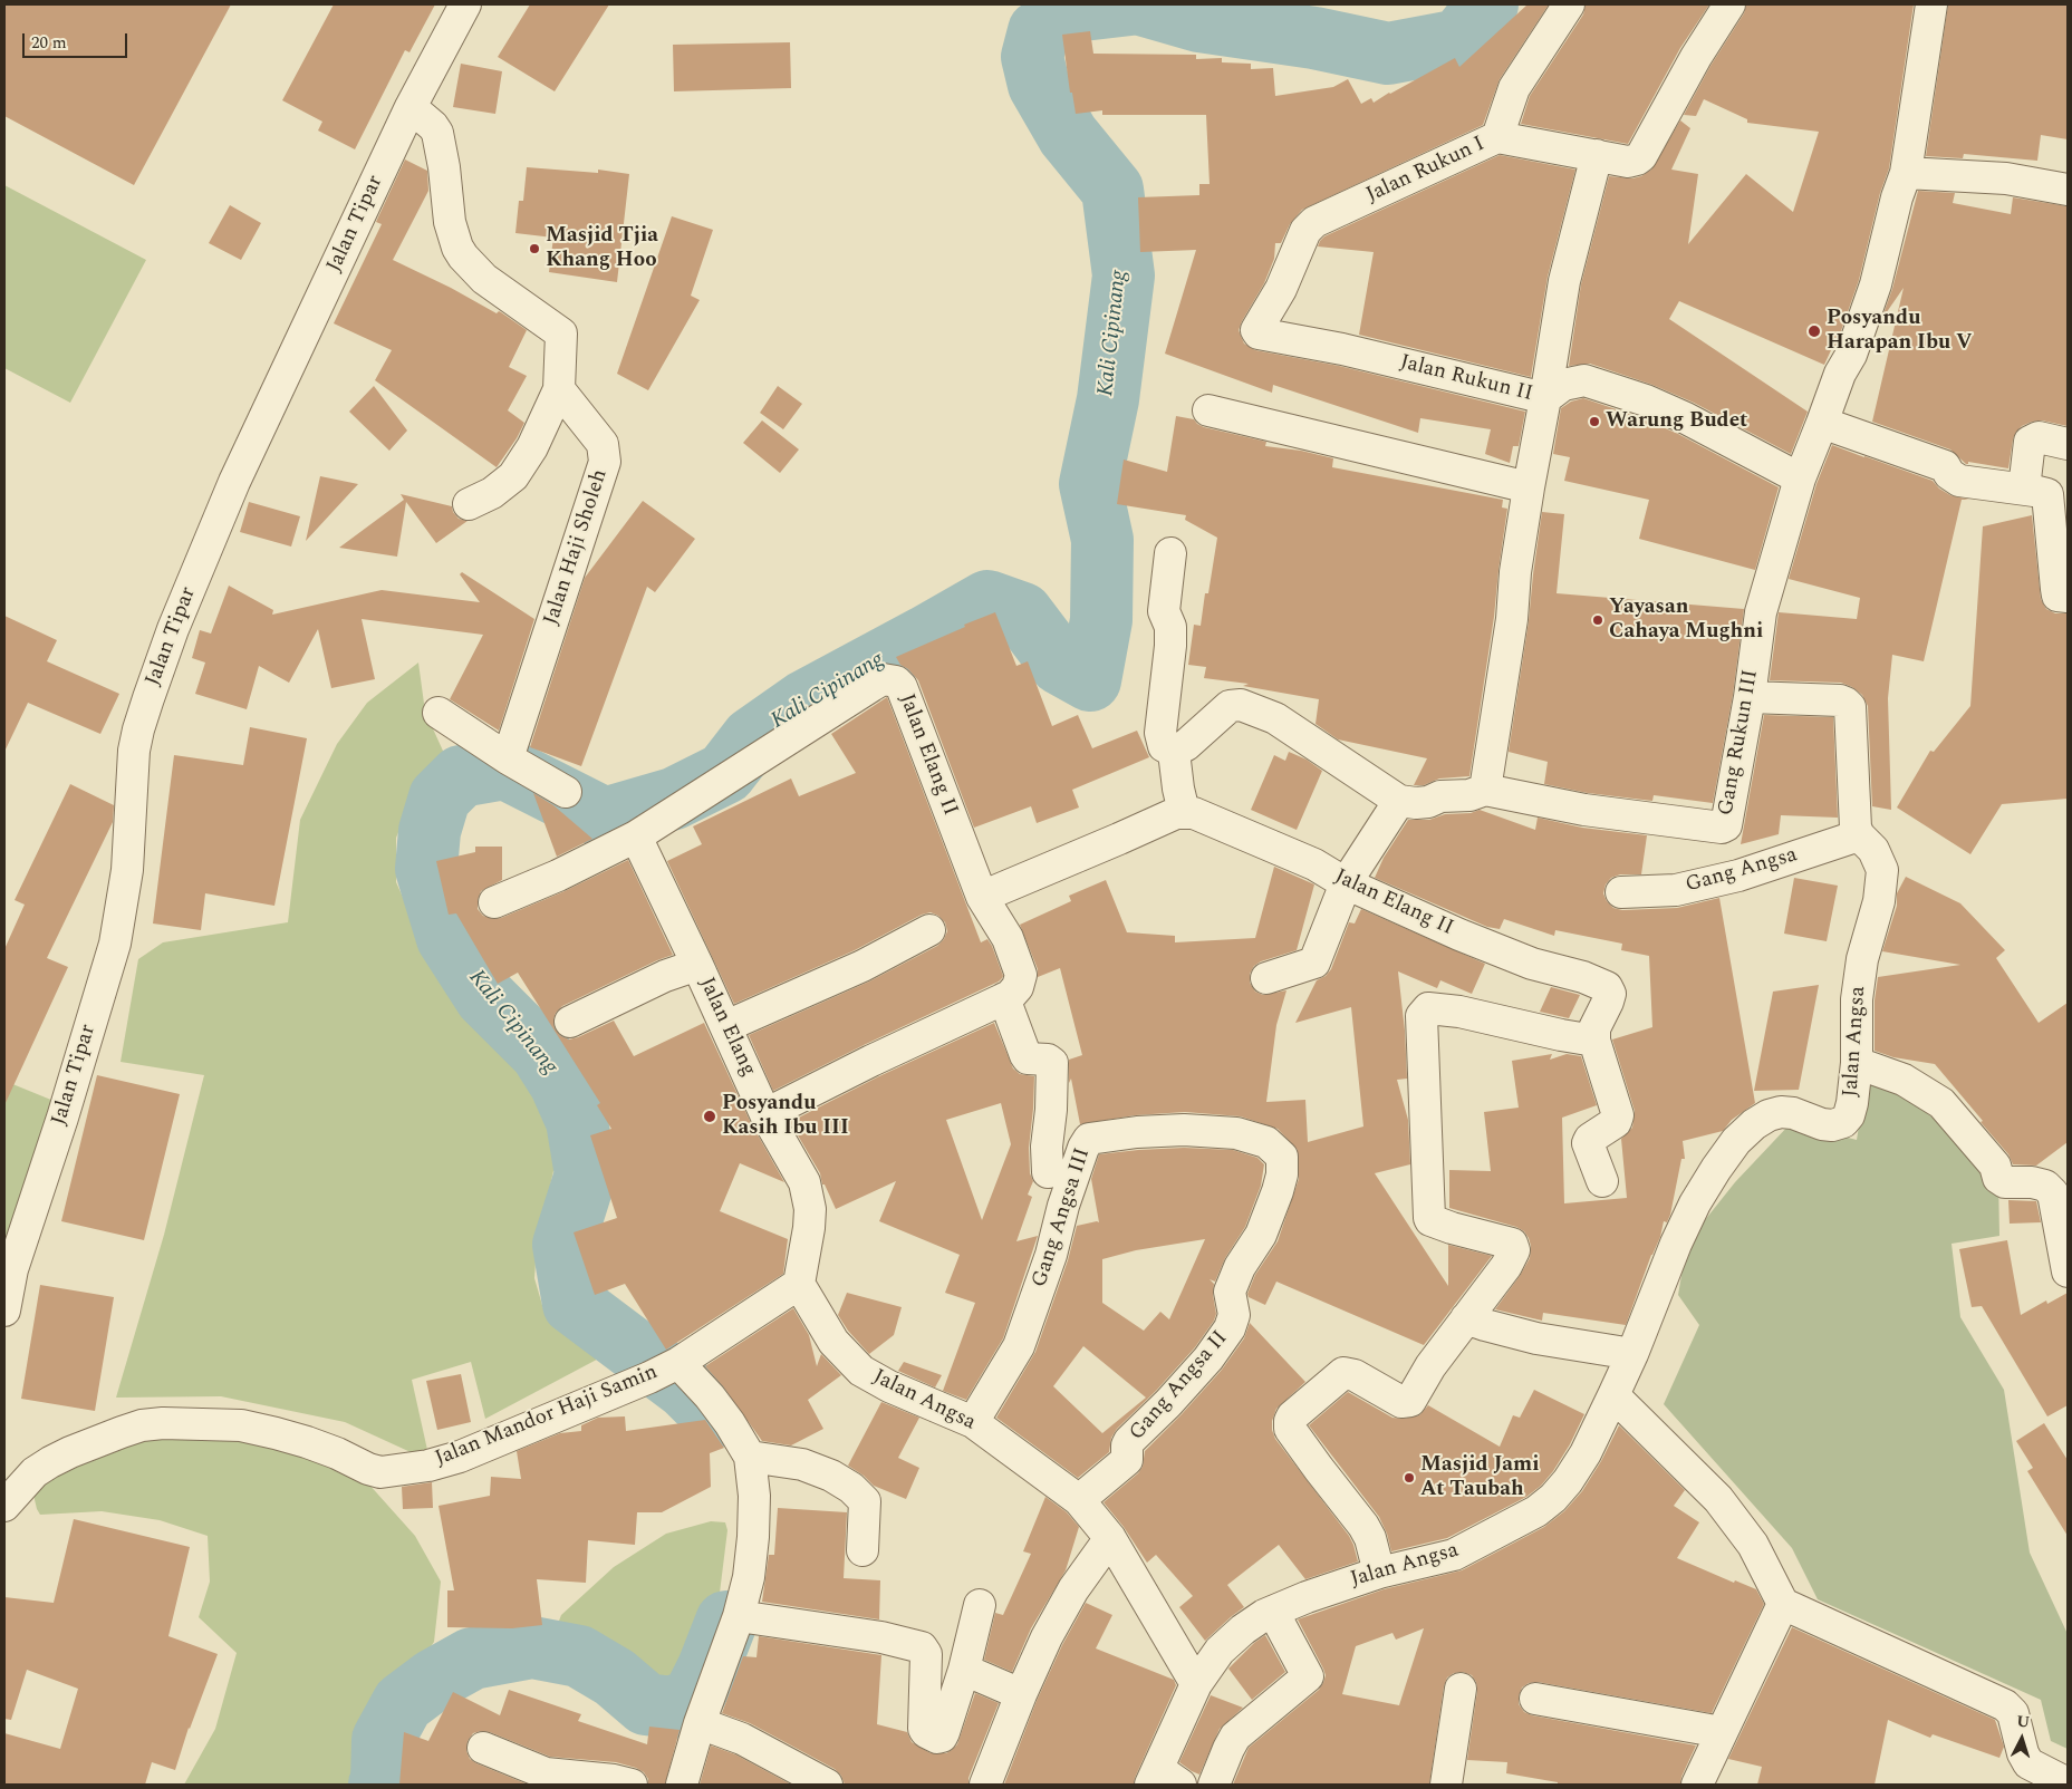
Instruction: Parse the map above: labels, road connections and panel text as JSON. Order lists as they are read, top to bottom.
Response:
{
  "streets": {
    "street": [
      "Jalan Rukun I",
      "Jalan Tipar",
      "Jalan Rukun II",
      "Jalan Haji Sholeh",
      "Gang Rukun III",
      "Jalan Elang II",
      "Gang Angsa",
      "Jalan Elang",
      "Jalan Angsa",
      "Gang Angsa III",
      "Gang Angsa II",
      "Jalan Mandor Haji Samin"
    ]
  },
  "crossings": [
    ["Jalan Rukun I", "Jalan Rukun II"],
    ["Jalan Rukun II", "Gang Rukun III"],
    ["Jalan Elang II", "Jalan Elang"],
    ["Gang Angsa", "Jalan Angsa"],
    ["Jalan Elang", "Jalan Angsa"],
    ["Jalan Elang", "Jalan Mandor Haji Samin"],
    ["Jalan Angsa", "Gang Angsa III"],
    ["Jalan Angsa", "Gang Angsa II"],
    ["Jalan Angsa", "Jalan Mandor Haji Samin"],
    ["Gang Angsa III", "Gang Angsa II"]
  ],
  "water": ["Kali Cipinang"],
  "places": [
    "Masjid Tjia Khang Hoo",
    "Posyandu Harapan Ibu V",
    "Warung Budet",
    "Yayasan Cahaya Mughni",
    "Posyandu Kasih Ibu III",
    "Masjid Jami At Taubah"
  ],
  "scale_bar": "20 m",
  "north": "top"
}
